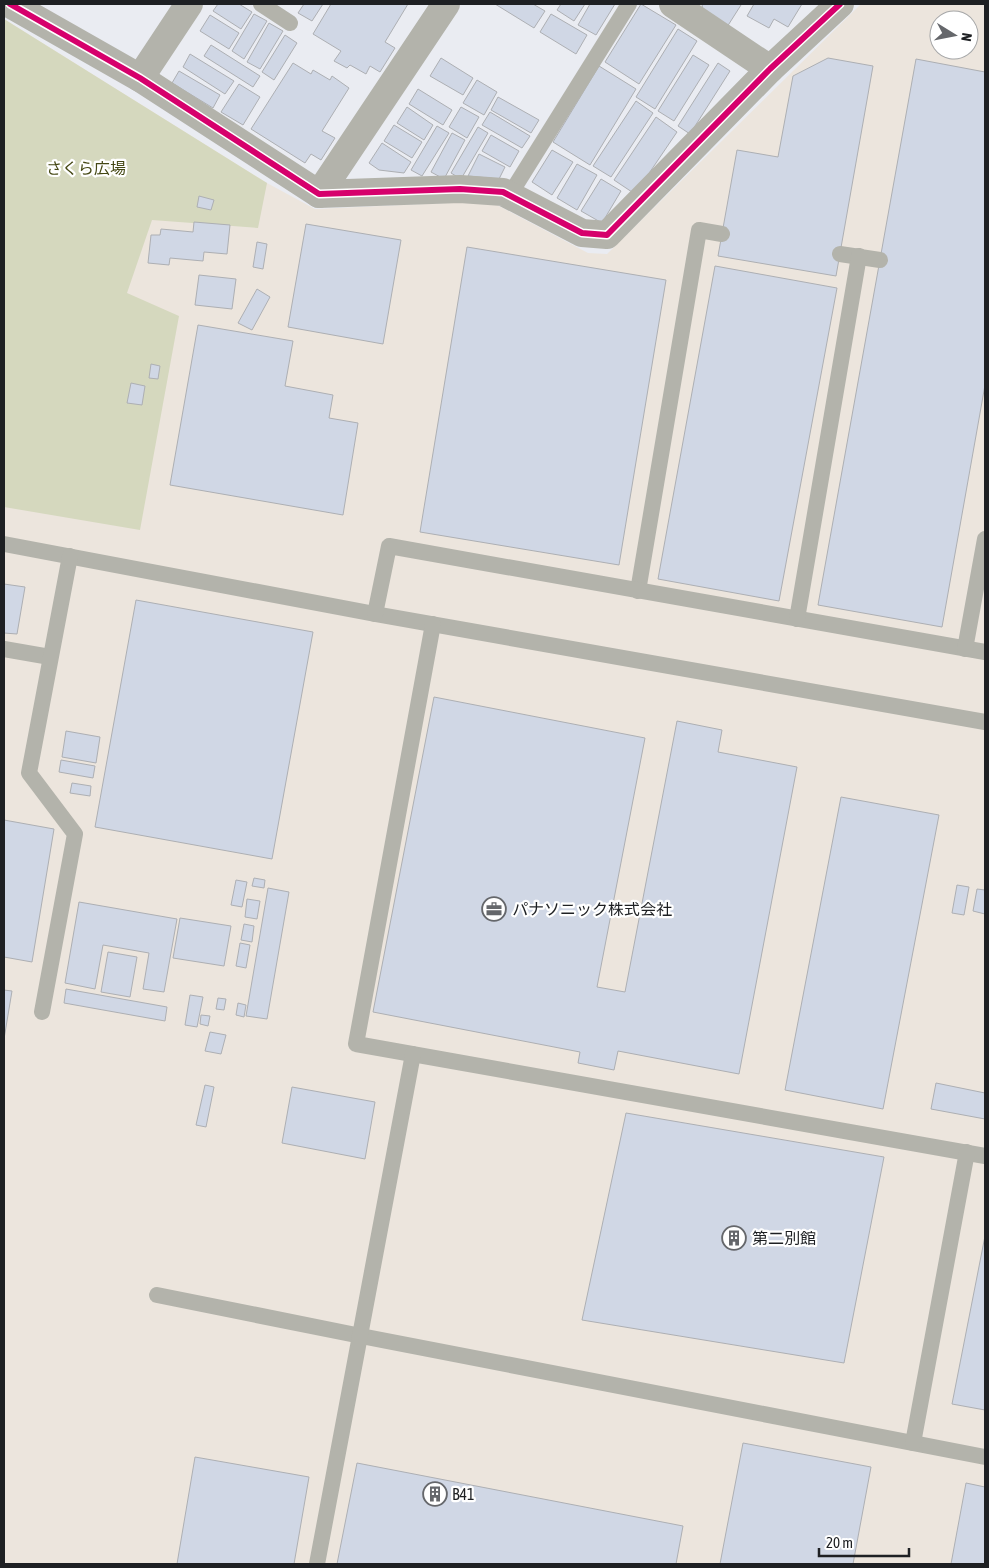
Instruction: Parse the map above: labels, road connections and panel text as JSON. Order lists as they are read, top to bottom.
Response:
{
  "parks": ["さくら広場"],
  "places": {
    "office": ["パナソニック株式会社"],
    "building": ["第二別館", "B41"]
  },
  "scale_bar": "20 m",
  "north": "right"
}
